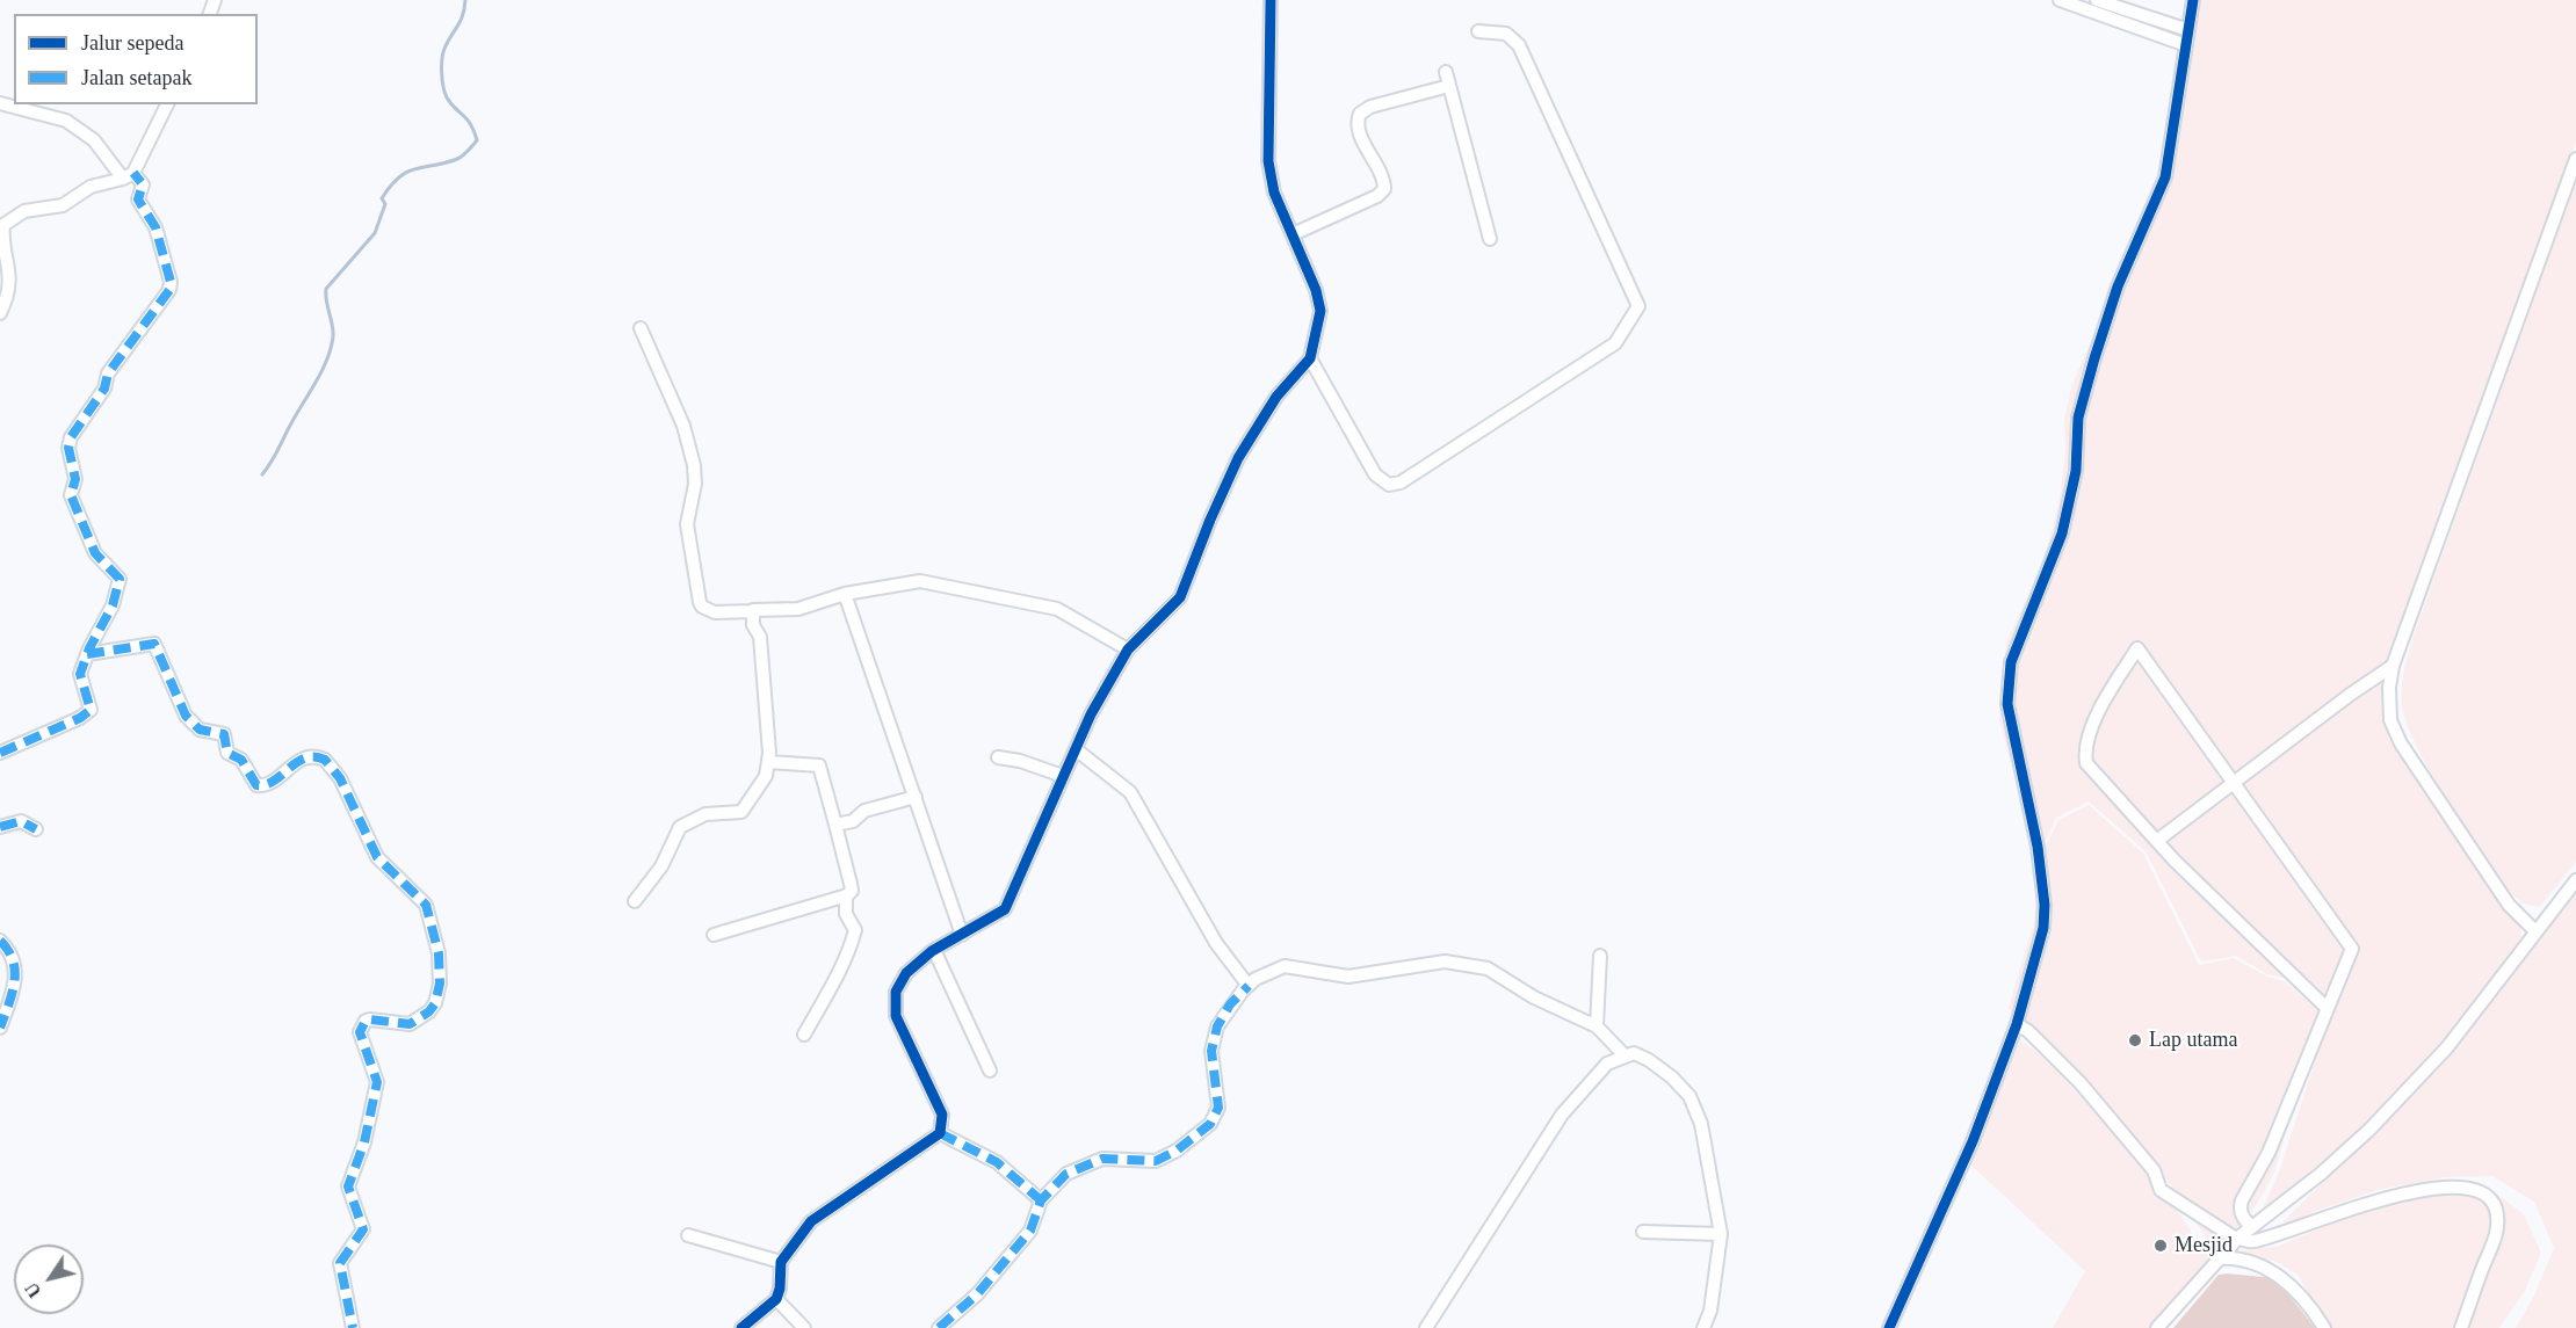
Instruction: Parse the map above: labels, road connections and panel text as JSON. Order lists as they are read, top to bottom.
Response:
{
  "places": ["Lap utama", "Mesjid"],
  "legend": ["Jalur sepeda", "Jalan setapak"],
  "north": "bottom left"
}
